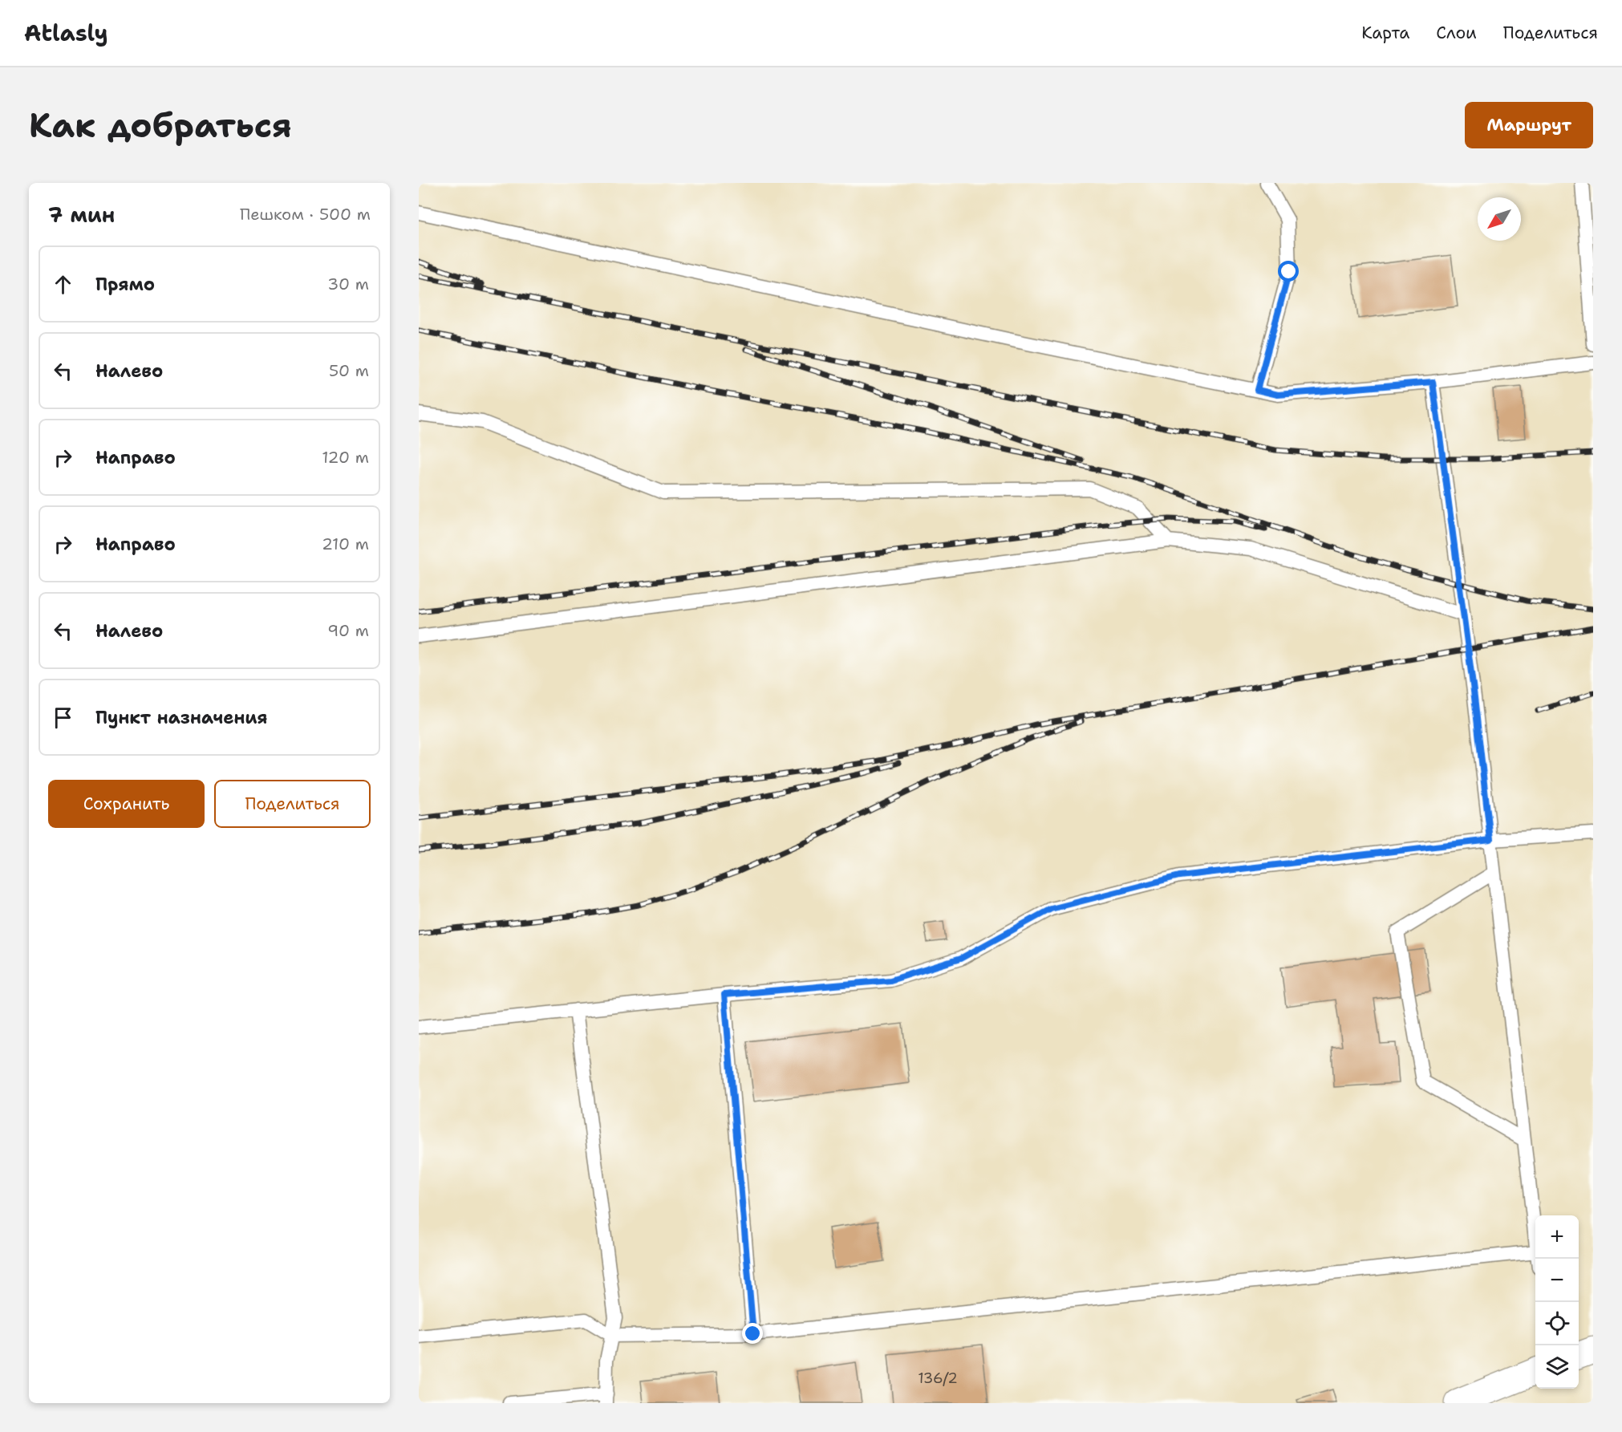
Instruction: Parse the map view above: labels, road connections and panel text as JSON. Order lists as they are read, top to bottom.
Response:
{
  "house_numbers": ["136/2"],
  "north": "bottom left",
  "page": {
    "header": "Atlasly",
    "nav": ["Карта", "Слои", "Поделиться"],
    "buttons": [
      "Маршрут",
      ["Сохранить", "Поделиться"]
    ],
    "title": "Как добраться",
    "heading": ["7 мин", "Пешком · 500 m"],
    "list": [
      ["Прямо", "30 m"],
      ["Налево", "50 m"],
      ["Направо", "120 m"],
      ["Направо", "210 m"],
      ["Налево", "90 m"],
      "Пункт назначения"
    ],
    "map_buttons": ["+", "−"]
  }
}
